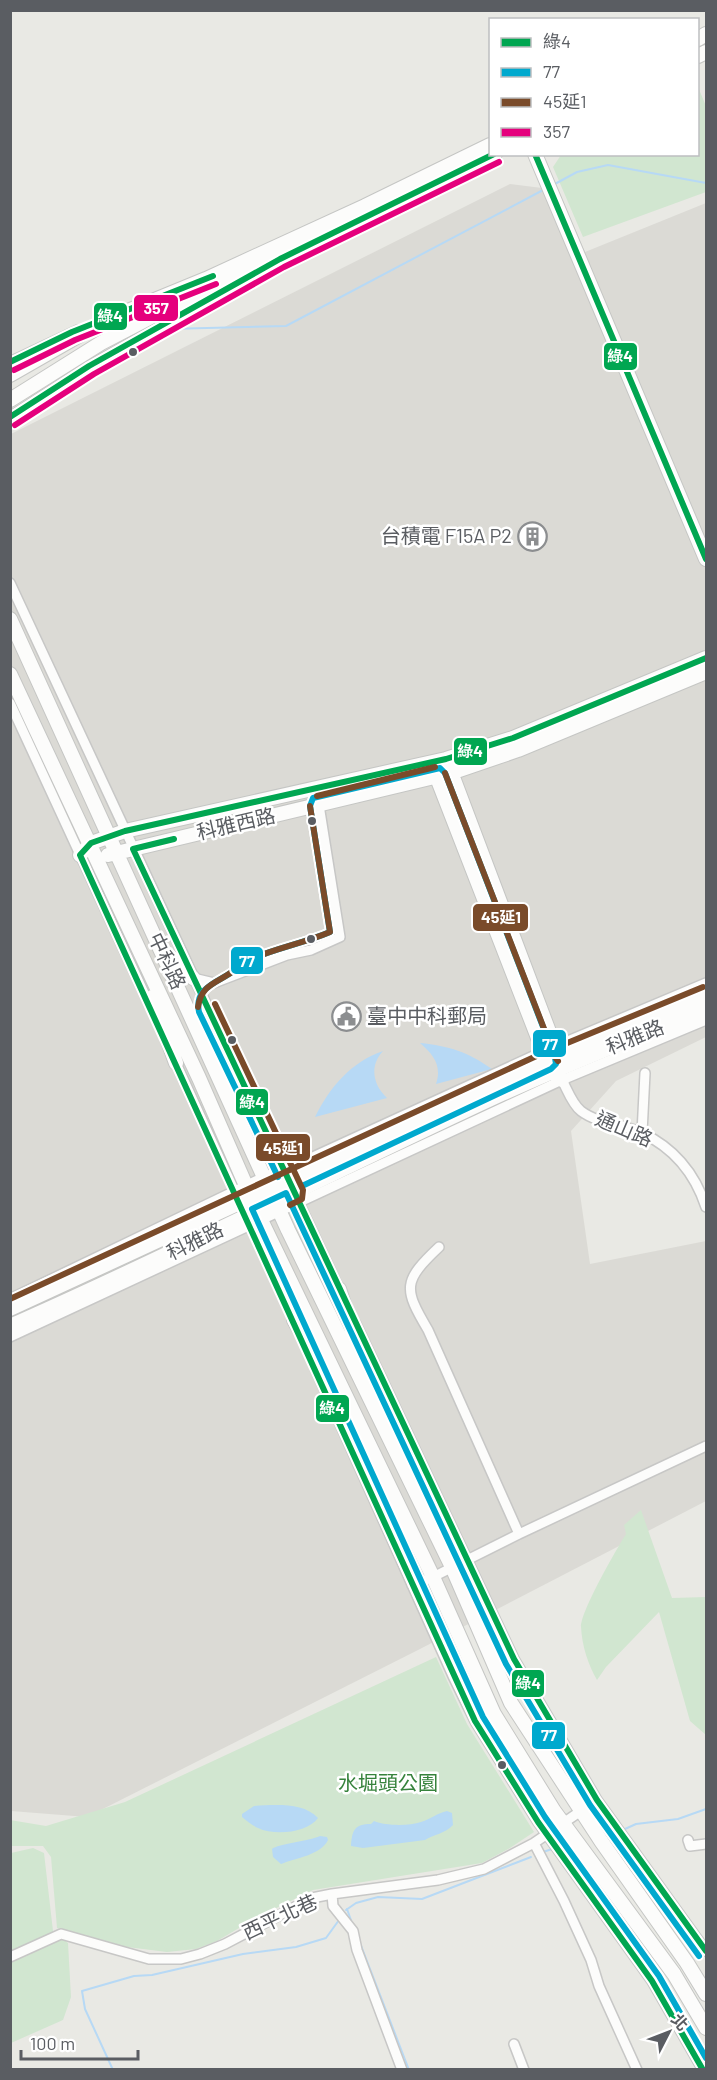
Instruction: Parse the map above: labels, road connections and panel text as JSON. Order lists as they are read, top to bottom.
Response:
{
  "streets": {
    "street": [
      "科雅西路",
      "中科路",
      "科雅路",
      "通山路",
      "西平北巷"
    ]
  },
  "crossings": [
    ["科雅西路", "中科路"],
    ["中科路", "科雅路"],
    ["中科路", "西平北巷"],
    ["科雅路", "通山路"]
  ],
  "parks": ["水堀頭公園"],
  "places": {
    "building": ["台積電 F15A P2"],
    "public building": ["臺中中科郵局"]
  },
  "lines": [
    "transit line 綠4",
    "transit line 357",
    "transit line 45延1",
    "transit line 77"
  ],
  "legend": [
    "綠4",
    "77",
    "45延1",
    "357"
  ],
  "scale_bar": "100 m",
  "north": "top right"
}
